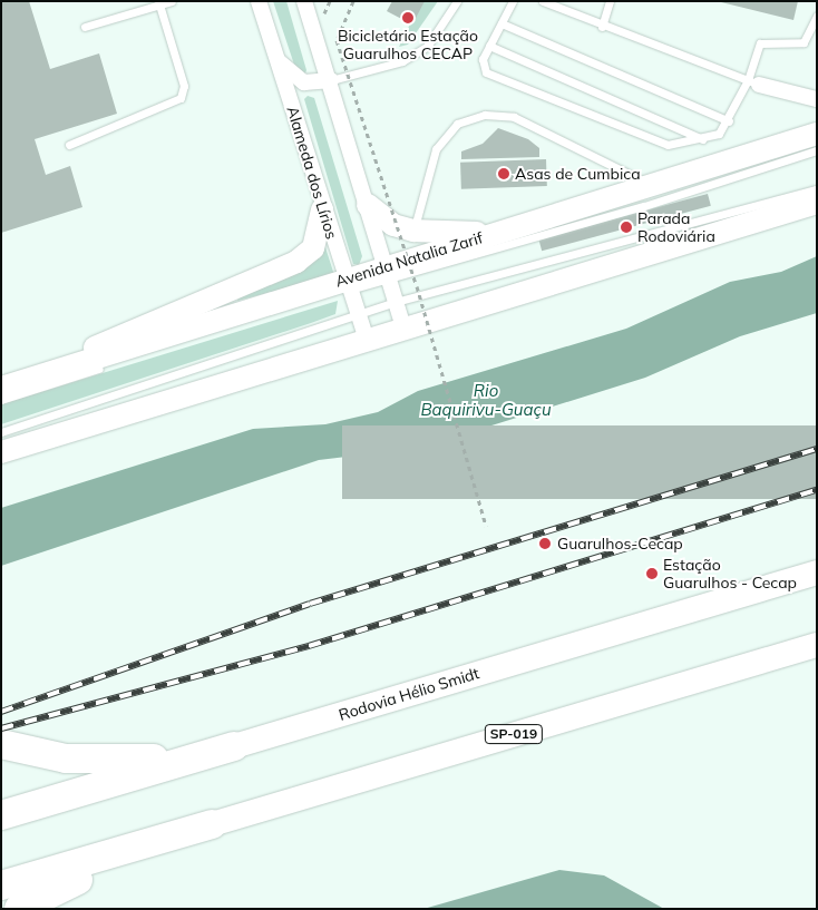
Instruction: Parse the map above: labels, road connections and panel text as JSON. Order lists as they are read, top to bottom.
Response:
{
  "streets": {
    "highway": ["Rodovia Hélio Smidt", "SP-019"],
    "main road": ["Avenida Natalia Zarif"],
    "street": ["Alameda dos Lírios"]
  },
  "crossings": [
    ["Alameda dos Lírios", "Avenida Natalia Zarif"]
  ],
  "water": ["Rio Baquirivu-Guaçu"],
  "places": [
    "Bicicletário Estação Guarulhos CECAP",
    "Asas de Cumbica",
    "Parada Rodoviária",
    "Guarulhos-Cecap",
    "Estação Guarulhos - Cecap"
  ]
}
